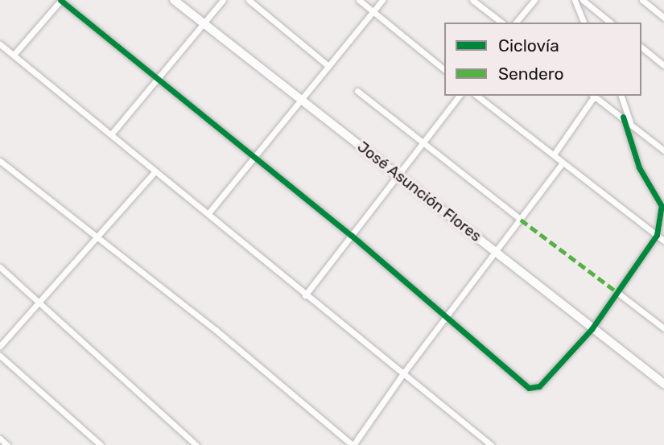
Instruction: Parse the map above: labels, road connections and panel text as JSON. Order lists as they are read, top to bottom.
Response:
{
  "streets": {
    "street": ["José Asunción Flores"]
  },
  "legend": ["Ciclovía", "Sendero"]
}
